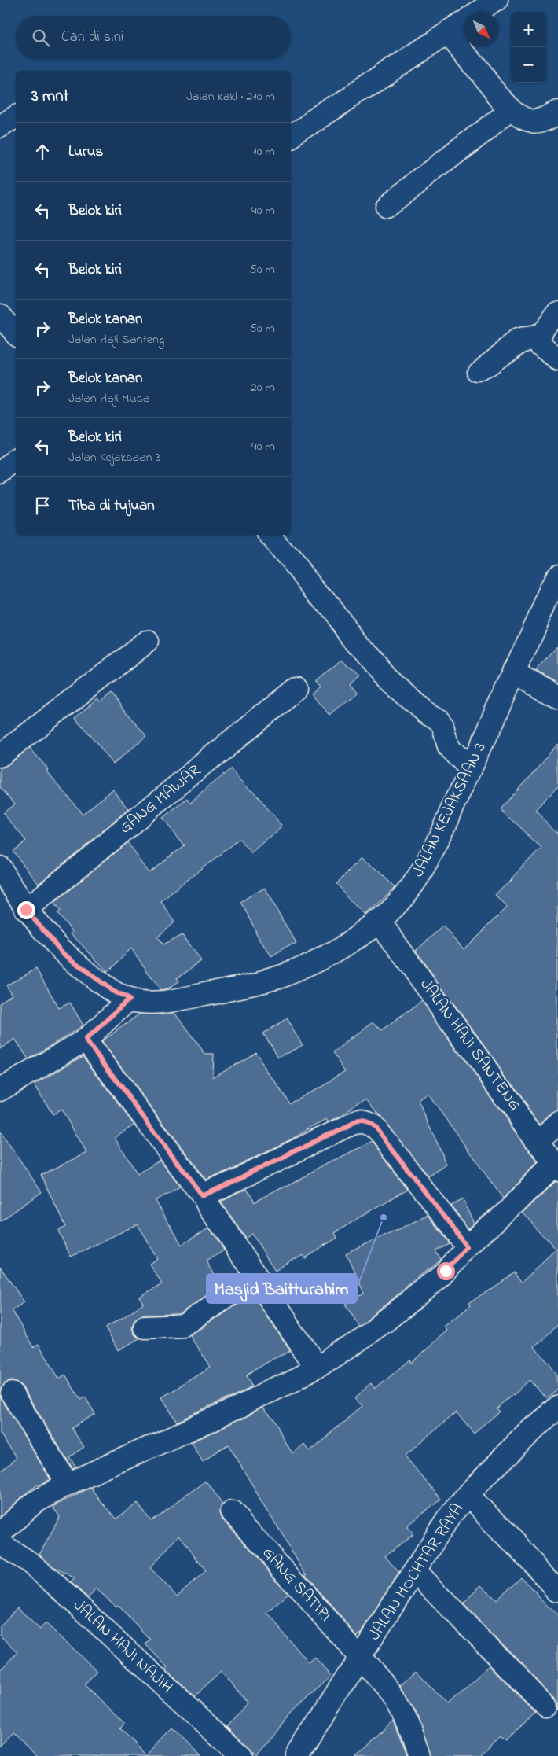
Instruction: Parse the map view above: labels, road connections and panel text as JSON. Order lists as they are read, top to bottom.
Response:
{
  "streets": {
    "street": [
      "GANG MAWAR",
      "JALAN KEJAKSAAN 3",
      "JALAN HAJI SANTENG",
      "JALAN MOCHTAR RAYA",
      "GANG SATIRI",
      "JALAN HAJI NAJIH"
    ]
  },
  "crossings": [
    ["GANG MAWAR", "JALAN KEJAKSAAN 3"],
    ["JALAN KEJAKSAAN 3", "JALAN HAJI SANTENG"],
    ["JALAN MOCHTAR RAYA", "GANG SATIRI"]
  ],
  "places": ["Masjid Baitturahim"],
  "north": "bottom right",
  "page": {
    "map_buttons": ["+", "−"],
    "search": "Cari di sini",
    "heading": ["3 mnt", "Jalan kaki · 210 m"],
    "list": [
      ["Lurus", "10 m"],
      ["Belok kiri", "40 m"],
      ["Belok kiri", "50 m"],
      ["Belok kanan", "Jalan Haji Santeng", "50 m"],
      ["Belok kanan", "Jalan Haji Musa", "20 m"],
      ["Belok kiri", "Jalan Kejaksaan 3", "40 m"],
      "Tiba di tujuan"
    ]
  }
}
